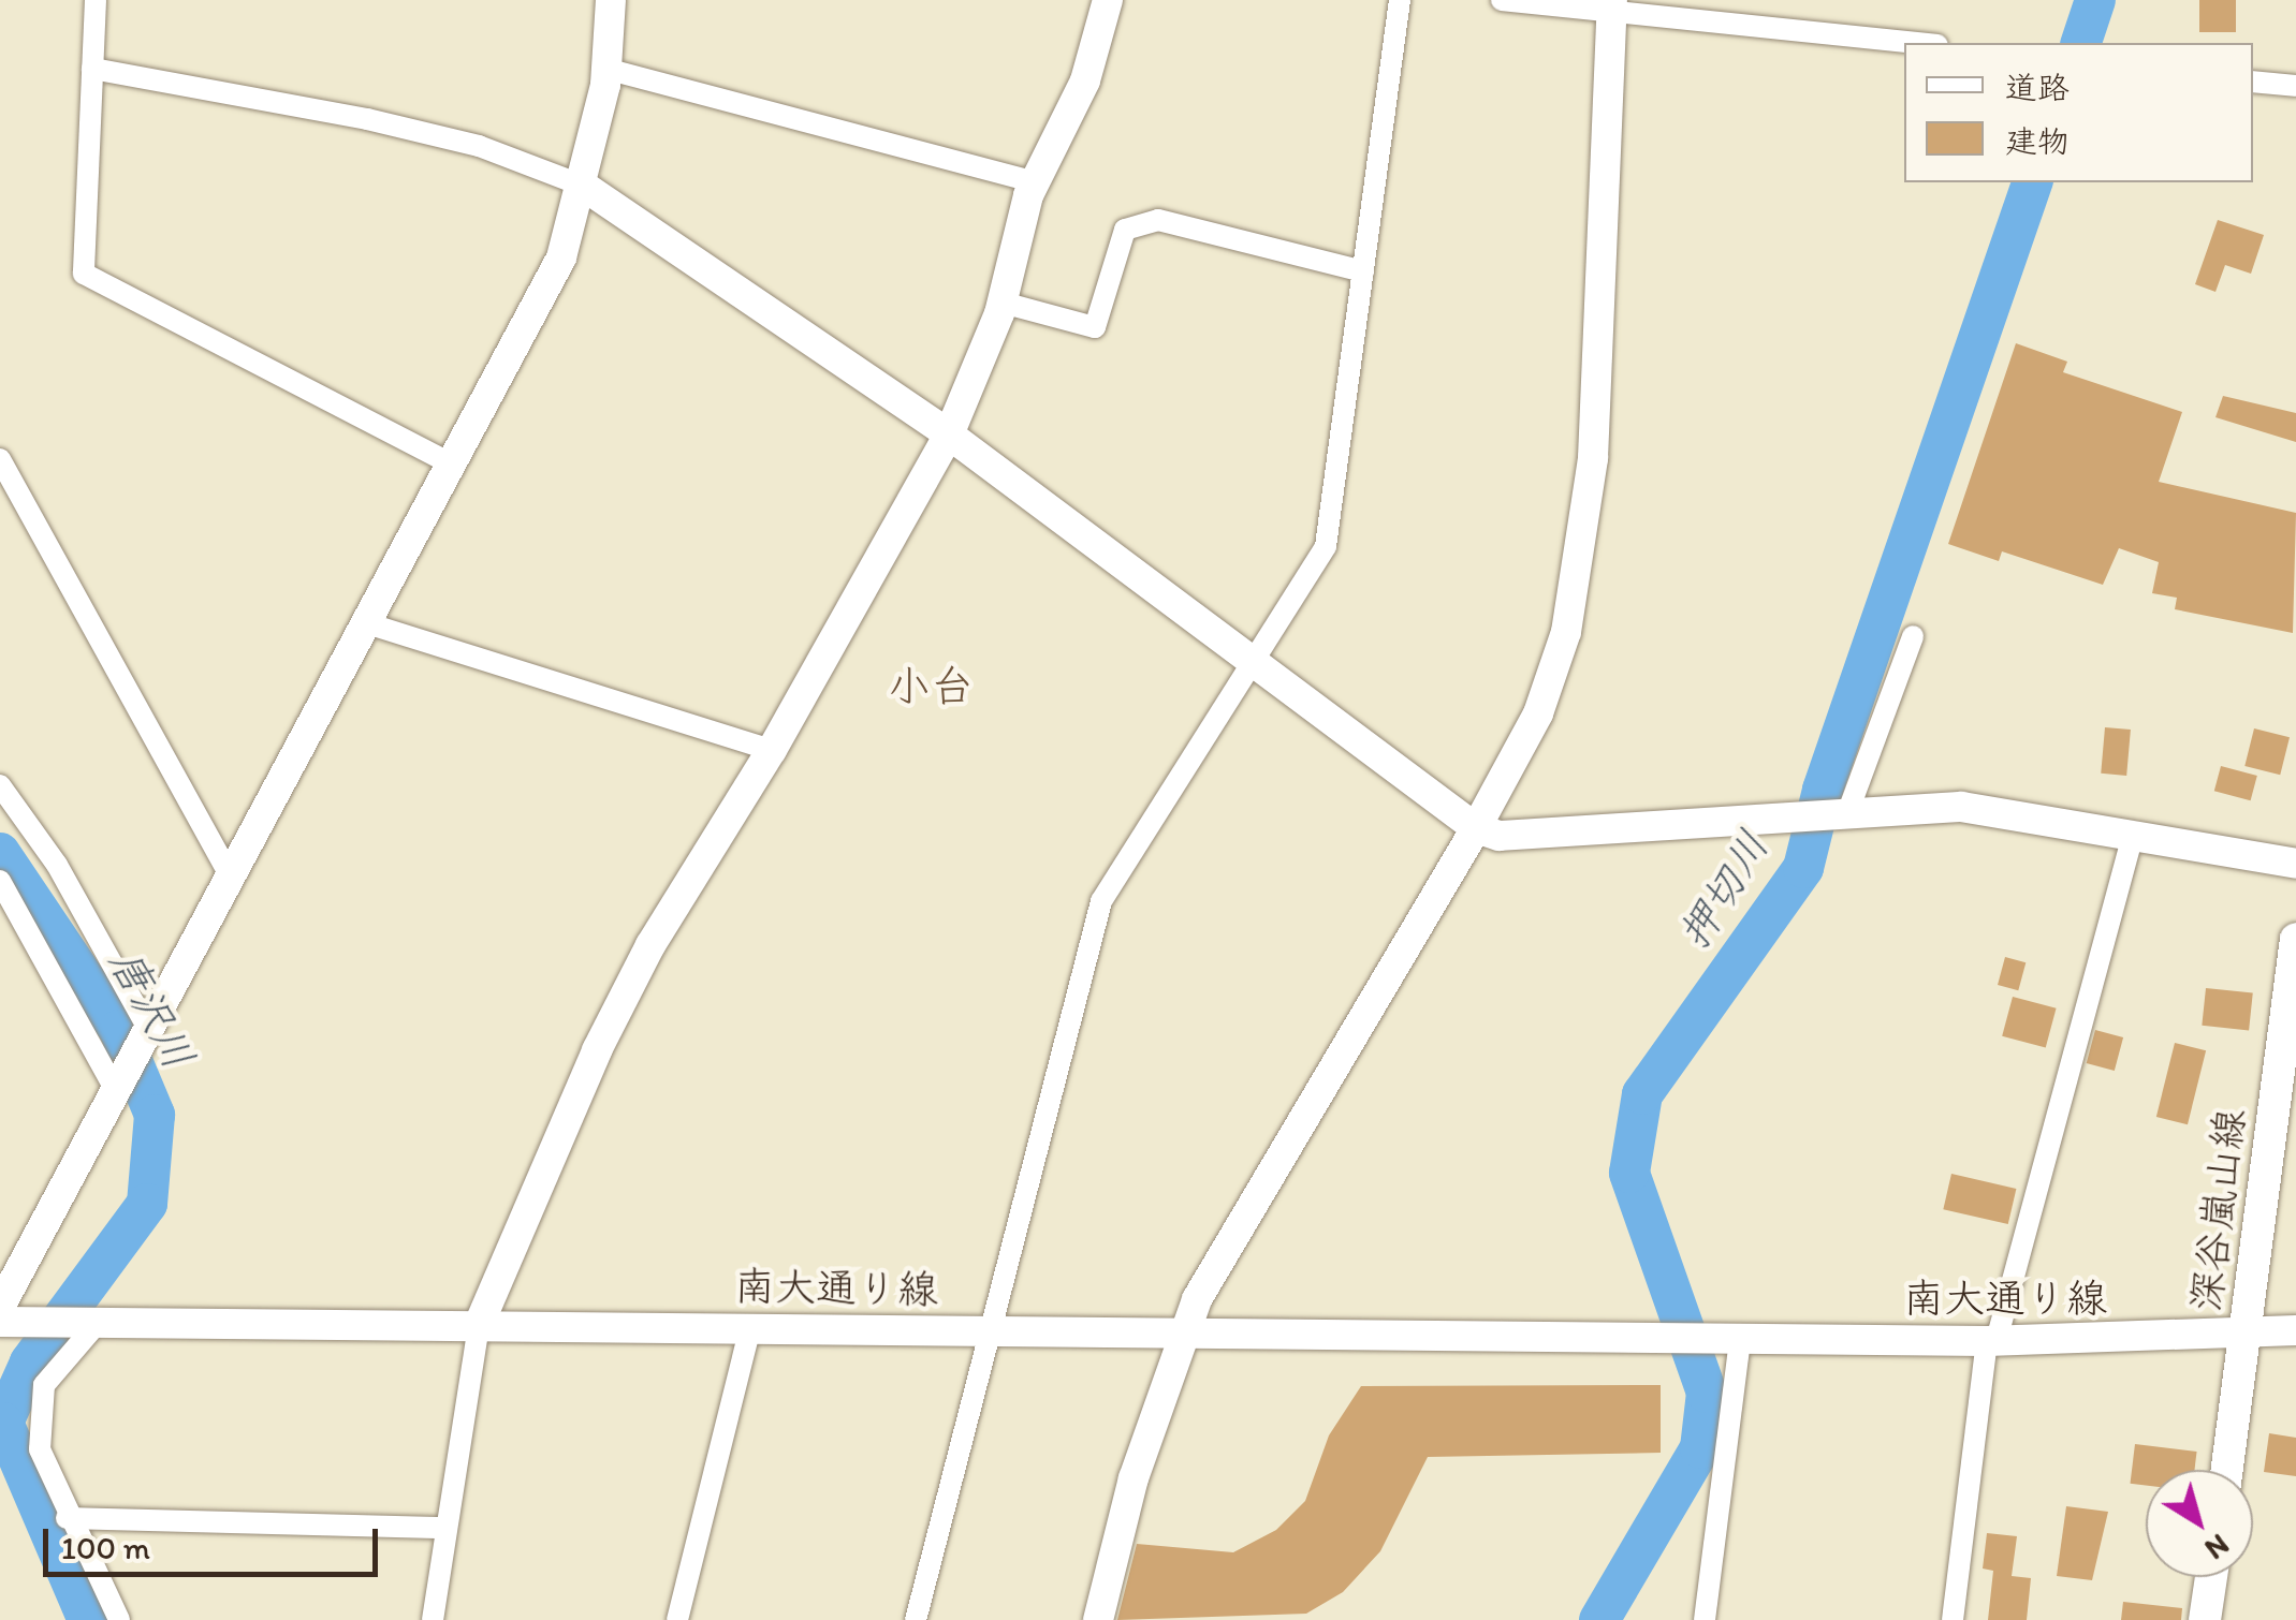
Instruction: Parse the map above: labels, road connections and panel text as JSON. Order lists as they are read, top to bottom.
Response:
{
  "streets": {
    "main road": ["深谷嵐山線"],
    "street": ["南大通り線"]
  },
  "crossings": [
    ["深谷嵐山線", "南大通り線"]
  ],
  "districts": ["小台"],
  "water": ["押切川", "唐沢川"],
  "legend": ["道路", "建物"],
  "scale_bar": "100 m",
  "north": "bottom right"
}
